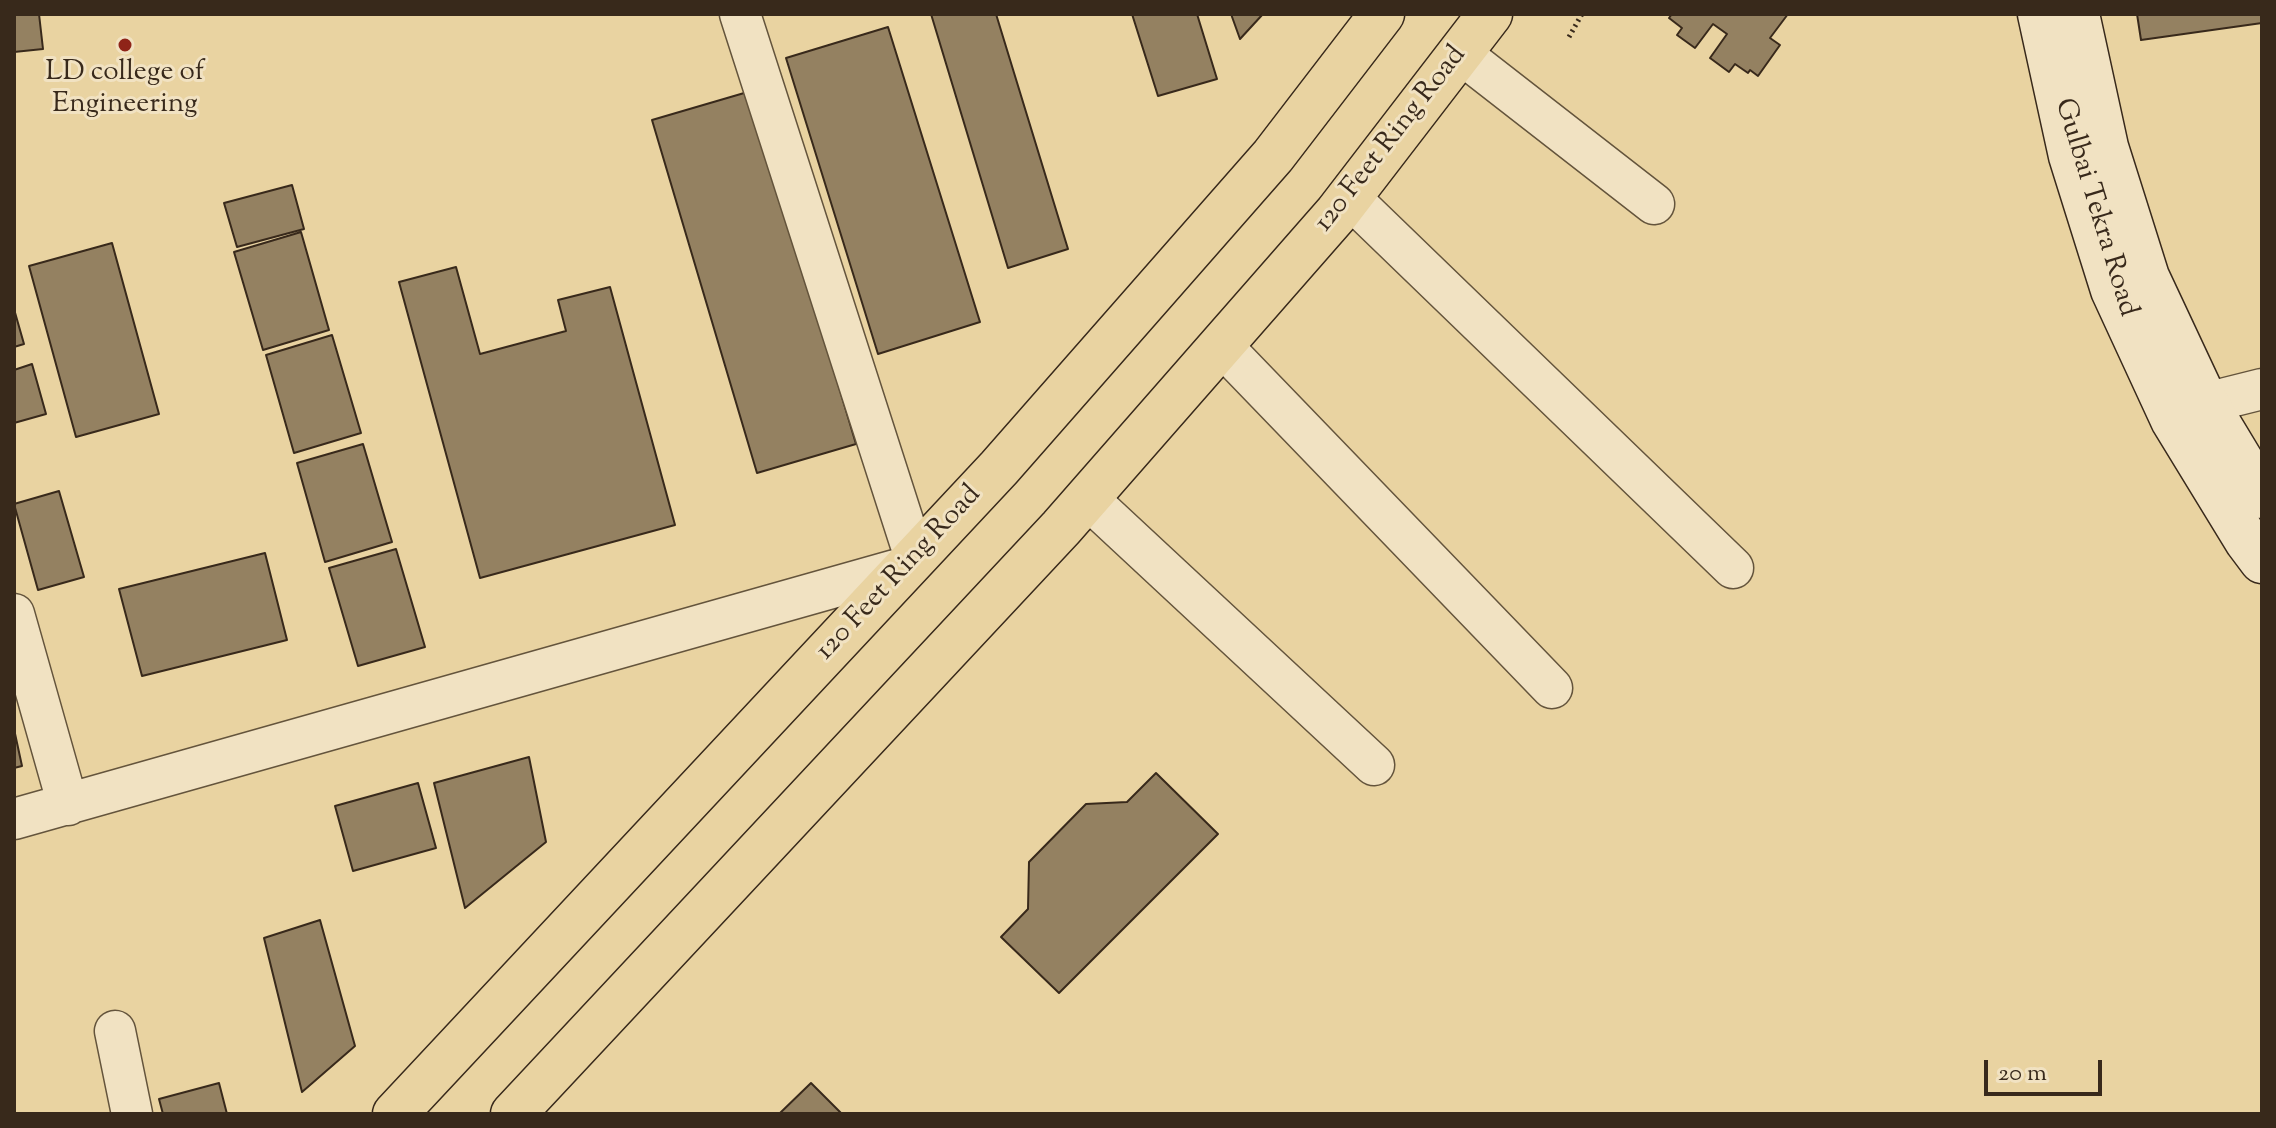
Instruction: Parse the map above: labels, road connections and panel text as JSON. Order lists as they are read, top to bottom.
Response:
{
  "streets": {
    "main road": ["120 Feet Ring Road", "Gulbai Tekra Road"]
  },
  "places": ["LD college of Engineering"],
  "scale_bar": "20 m"
}
